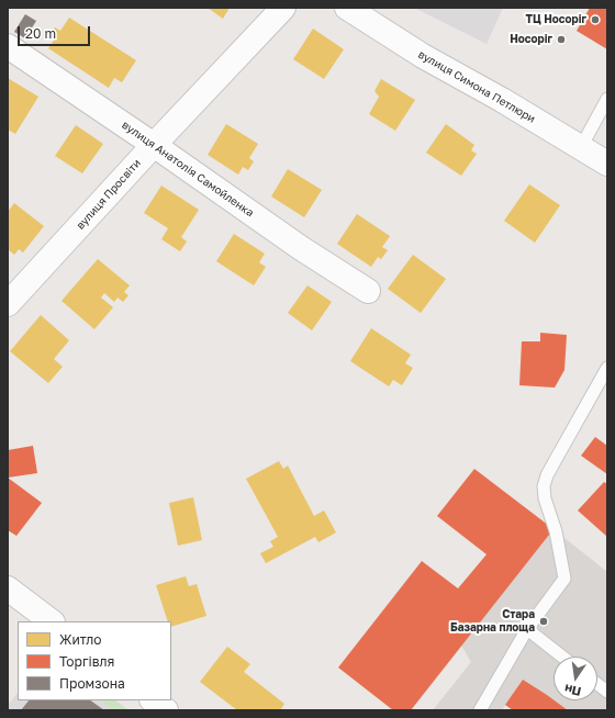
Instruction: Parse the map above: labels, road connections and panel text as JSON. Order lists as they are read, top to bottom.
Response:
{
  "streets": {
    "street": ["вулиця Симона Петлюри", "вулиця Анатолія Самойленка", "вулиця Просвіти"]
  },
  "crossings": [
    ["вулиця Анатолія Самойленка", "вулиця Просвіти"]
  ],
  "places": ["ТЦ Носоріг", "Носоріг", "Стара Базарна площа"],
  "legend": ["Житло", "Торгівля", "Промзона"],
  "scale_bar": "20 m",
  "north": "bottom"
}
